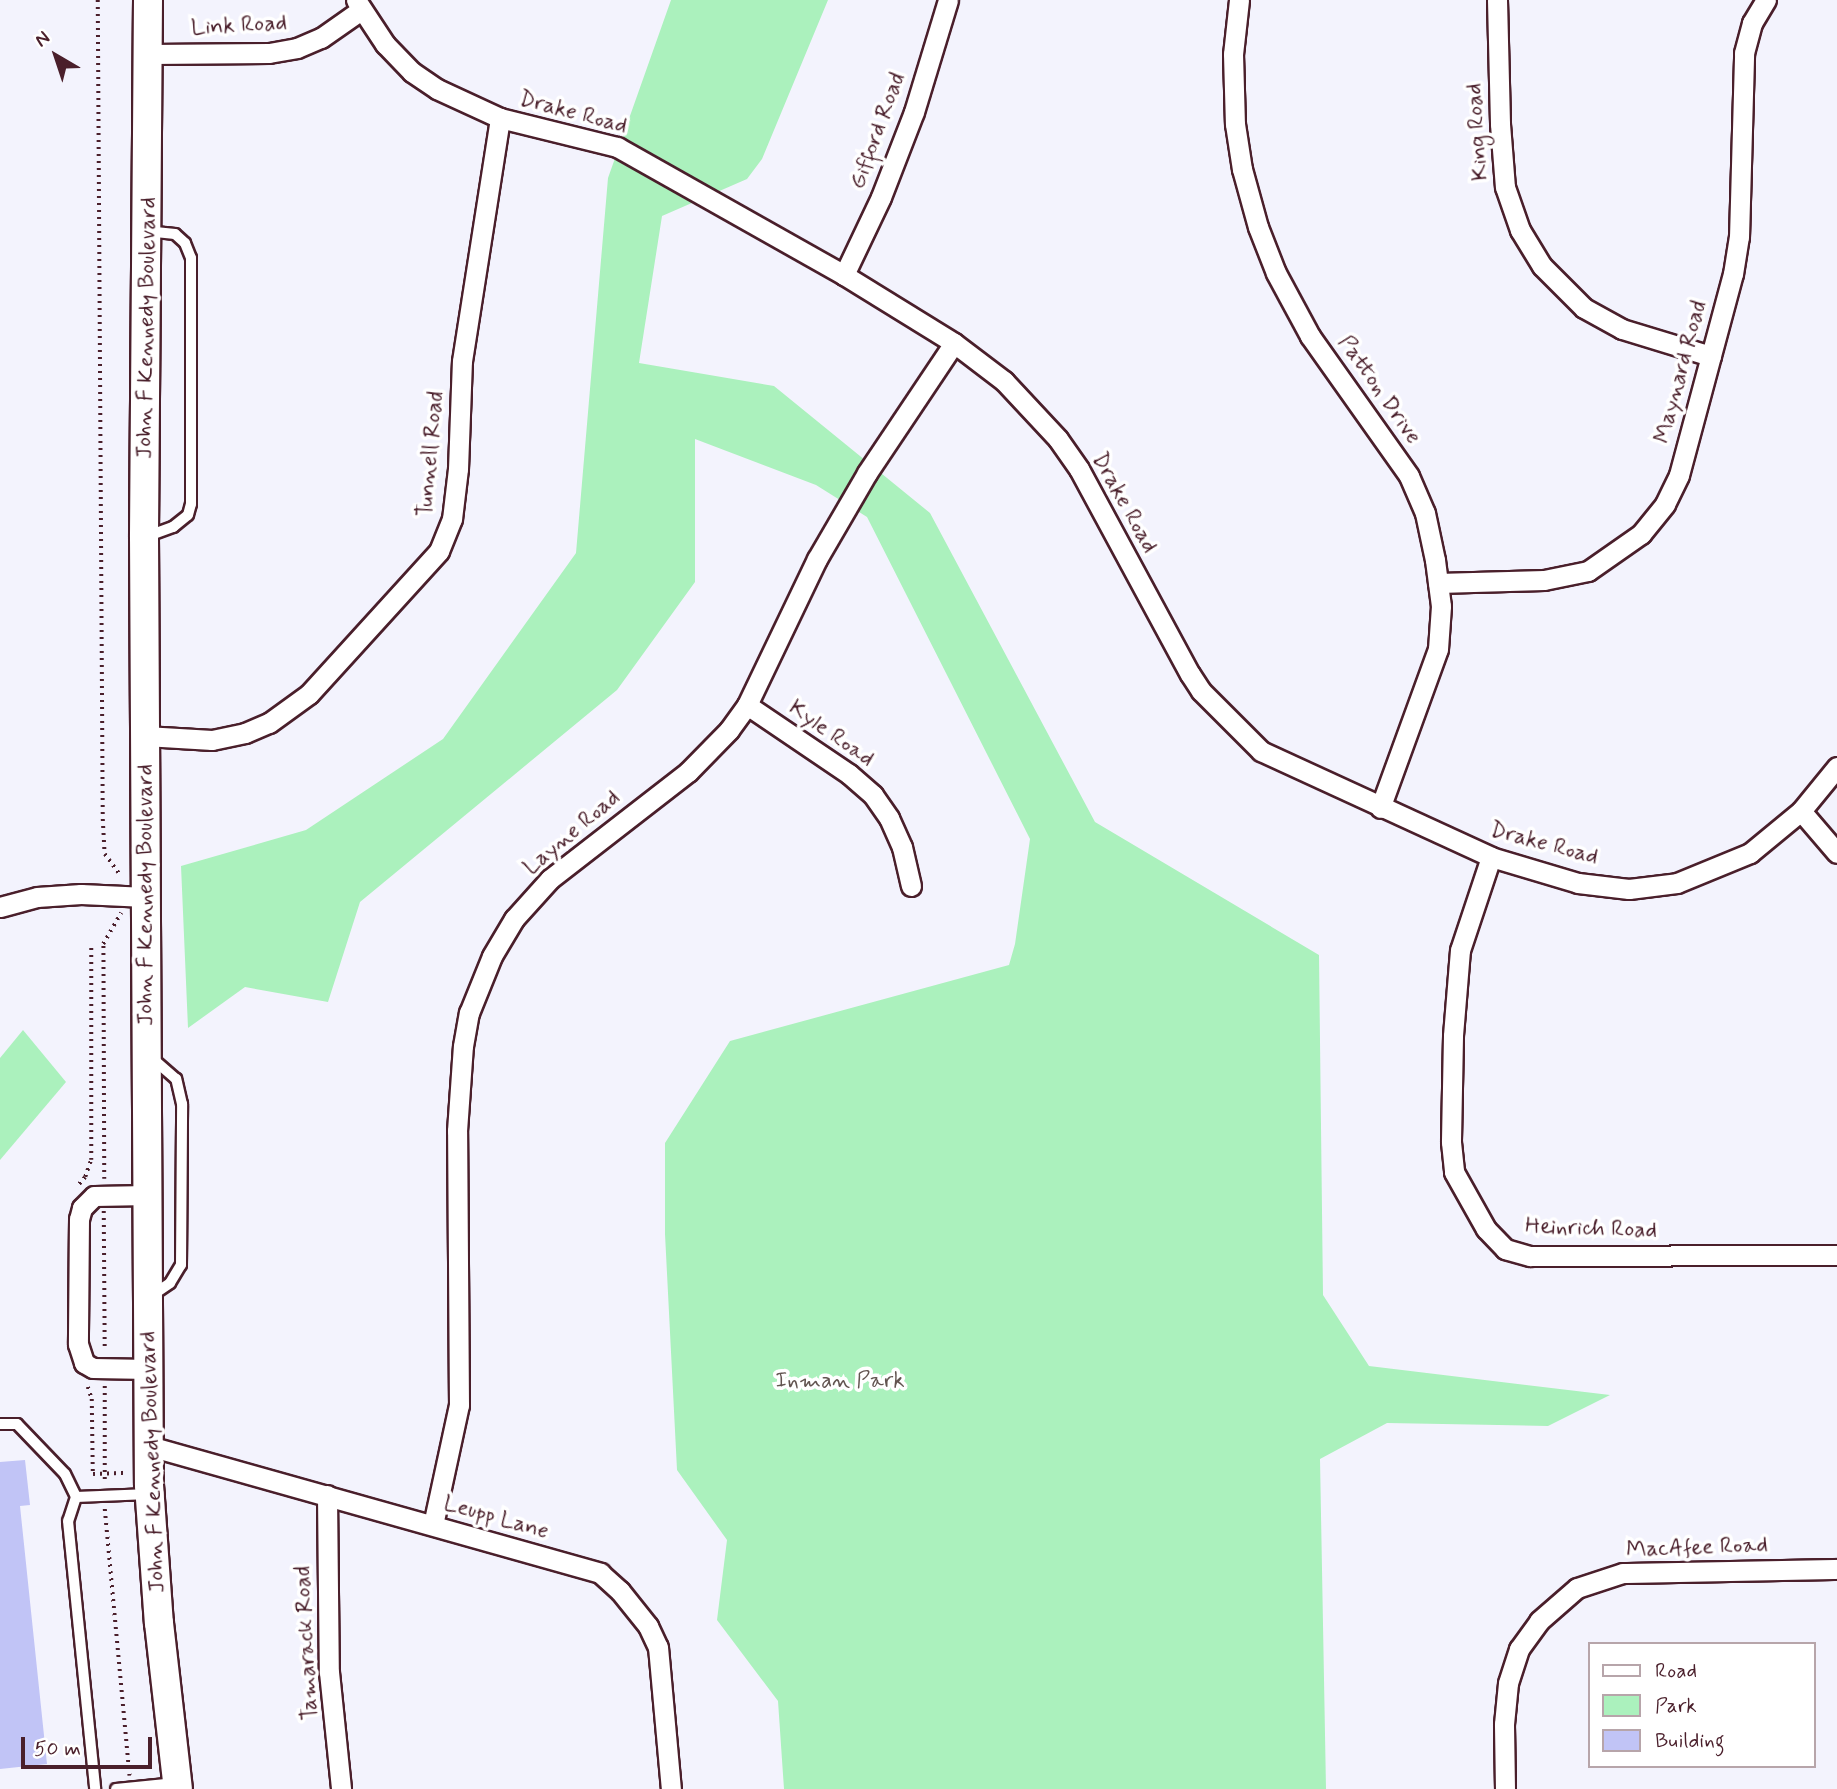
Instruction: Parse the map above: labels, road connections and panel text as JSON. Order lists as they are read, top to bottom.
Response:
{
  "streets": {
    "street": [
      "Link Road",
      "Drake Road",
      "Gifford Road",
      "King Road",
      "John F Kennedy Boulevard",
      "Maynard Road",
      "Patton Drive",
      "Tunnell Road",
      "Kyle Road",
      "Layne Road",
      "Heinrich Road",
      "Leupp Lane",
      "MacAfee Road",
      "Tamarack Road"
    ]
  },
  "crossings": [
    ["Link Road", "Drake Road"],
    ["Link Road", "John F Kennedy Boulevard"],
    ["Drake Road", "Gifford Road"],
    ["Drake Road", "Patton Drive"],
    ["Drake Road", "Tunnell Road"],
    ["Drake Road", "Layne Road"],
    ["Drake Road", "Heinrich Road"],
    ["King Road", "Maynard Road"],
    ["John F Kennedy Boulevard", "Tunnell Road"],
    ["John F Kennedy Boulevard", "Leupp Lane"],
    ["Maynard Road", "Patton Drive"],
    ["Kyle Road", "Layne Road"],
    ["Layne Road", "Leupp Lane"],
    ["Leupp Lane", "Tamarack Road"]
  ],
  "parks": ["Inman Park"],
  "legend": ["Road", "Park", "Building"],
  "scale_bar": "50 m",
  "north": "top left"
}
